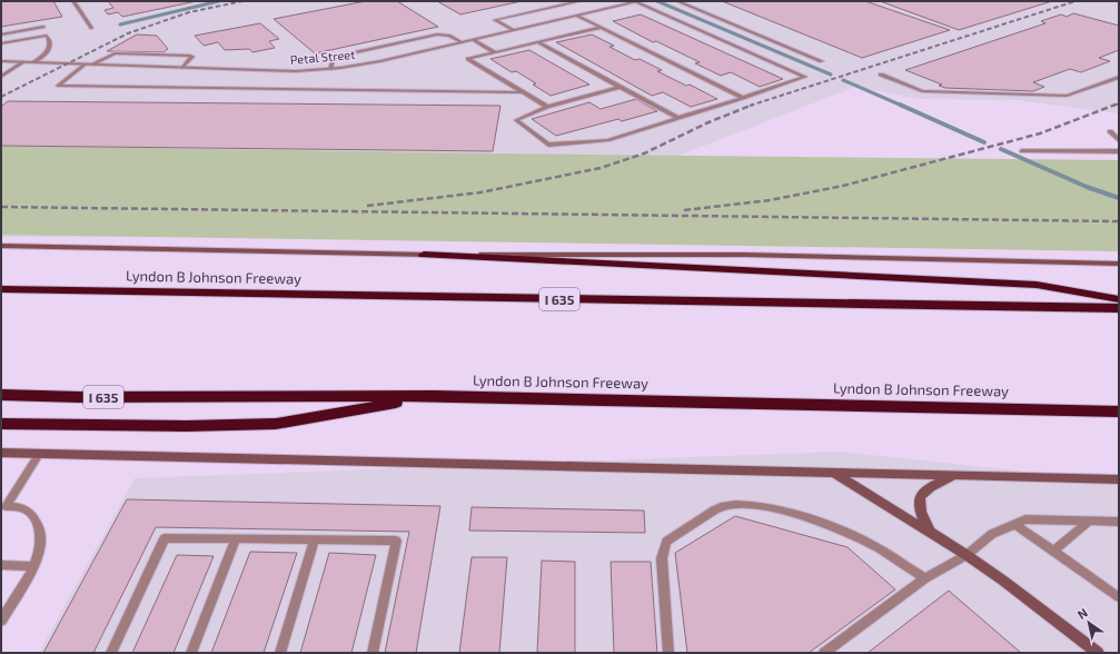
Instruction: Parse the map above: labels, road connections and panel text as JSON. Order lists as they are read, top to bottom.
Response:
{
  "streets": {
    "highway": ["Lyndon B Johnson Freeway", "I 635"],
    "street": ["Petal Street"]
  },
  "north": "top left"
}
